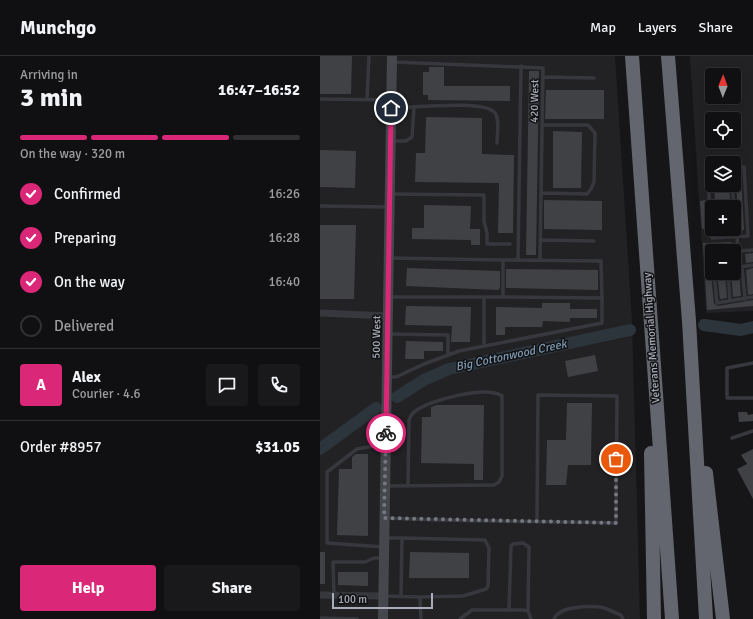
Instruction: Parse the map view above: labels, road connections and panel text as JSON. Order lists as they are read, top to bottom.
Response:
{
  "streets": {
    "highway": ["Veterans Memorial Highway"],
    "main road": ["500 West"],
    "lane": ["420 West"]
  },
  "crossings": [
    ["420 West", "500 West"]
  ],
  "water": ["Big Cottonwood Creek"],
  "scale_bar": "100 m",
  "north": "top",
  "page": {
    "header": "Munchgo",
    "nav": ["Map", "Layers", "Share"],
    "heading": ["3 min", "Arriving in", "16:47–16:52"],
    "panel": [
      "Alex",
      "Courier · 4.6",
      "Order #8957",
      "$31.05"
    ],
    "map_buttons": ["+", "−"],
    "bar": "On the way · 320 m",
    "list": [
      ["Confirmed", "16:26"],
      ["Preparing", "16:28"],
      ["On the way", "16:40"],
      "Delivered"
    ],
    "round": "A",
    "buttons": ["Help", "Share"],
    "scale": "100 m"
  }
}
